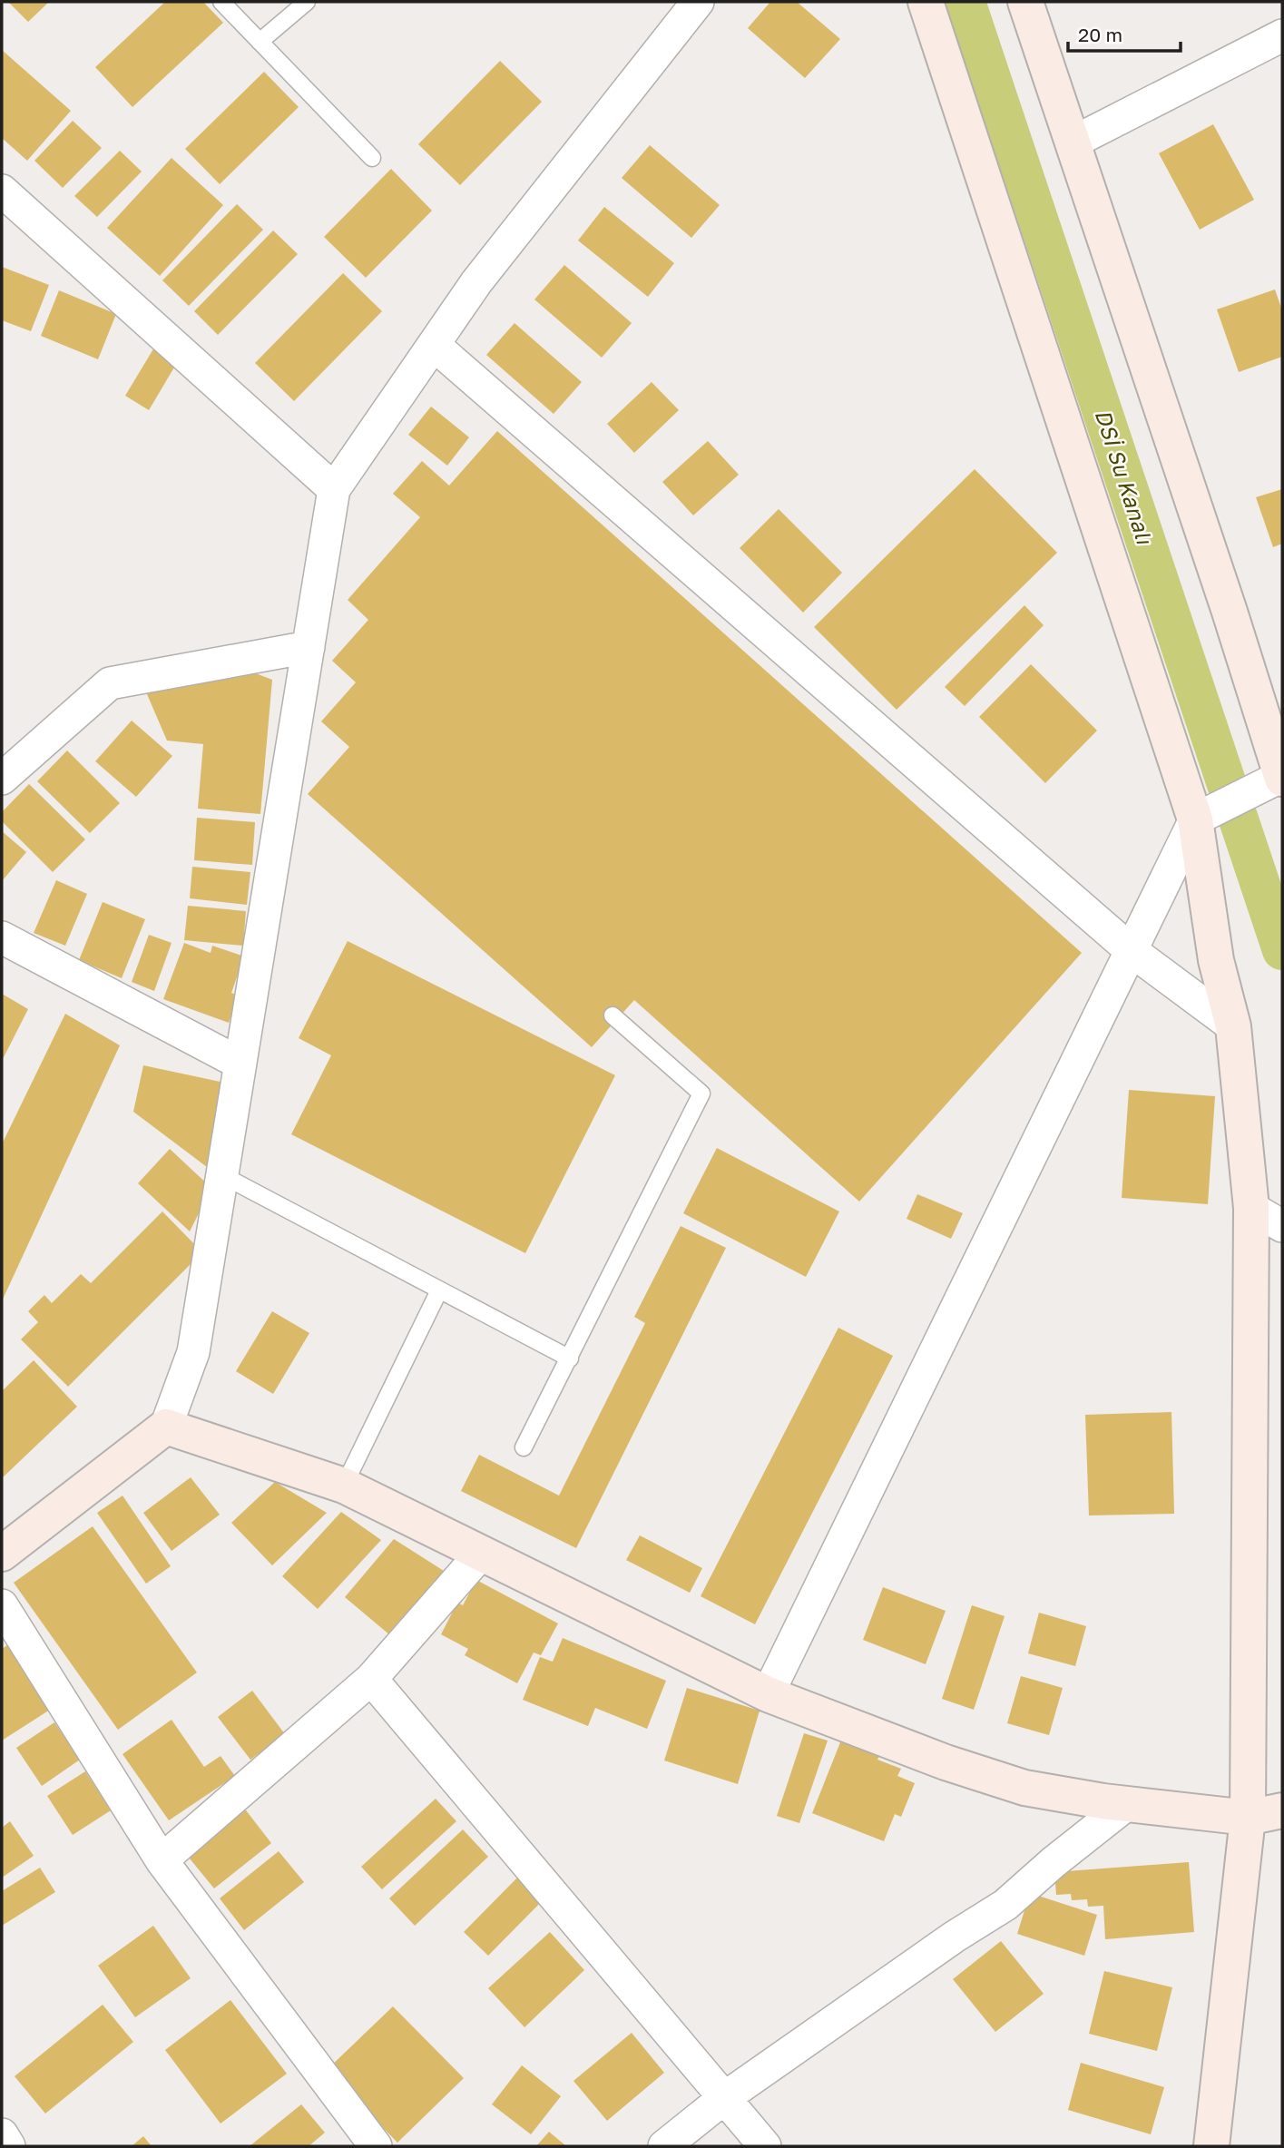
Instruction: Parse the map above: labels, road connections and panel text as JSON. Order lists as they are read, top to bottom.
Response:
{
  "water": ["DSİ Su Kanalı"],
  "scale_bar": "20 m"
}
